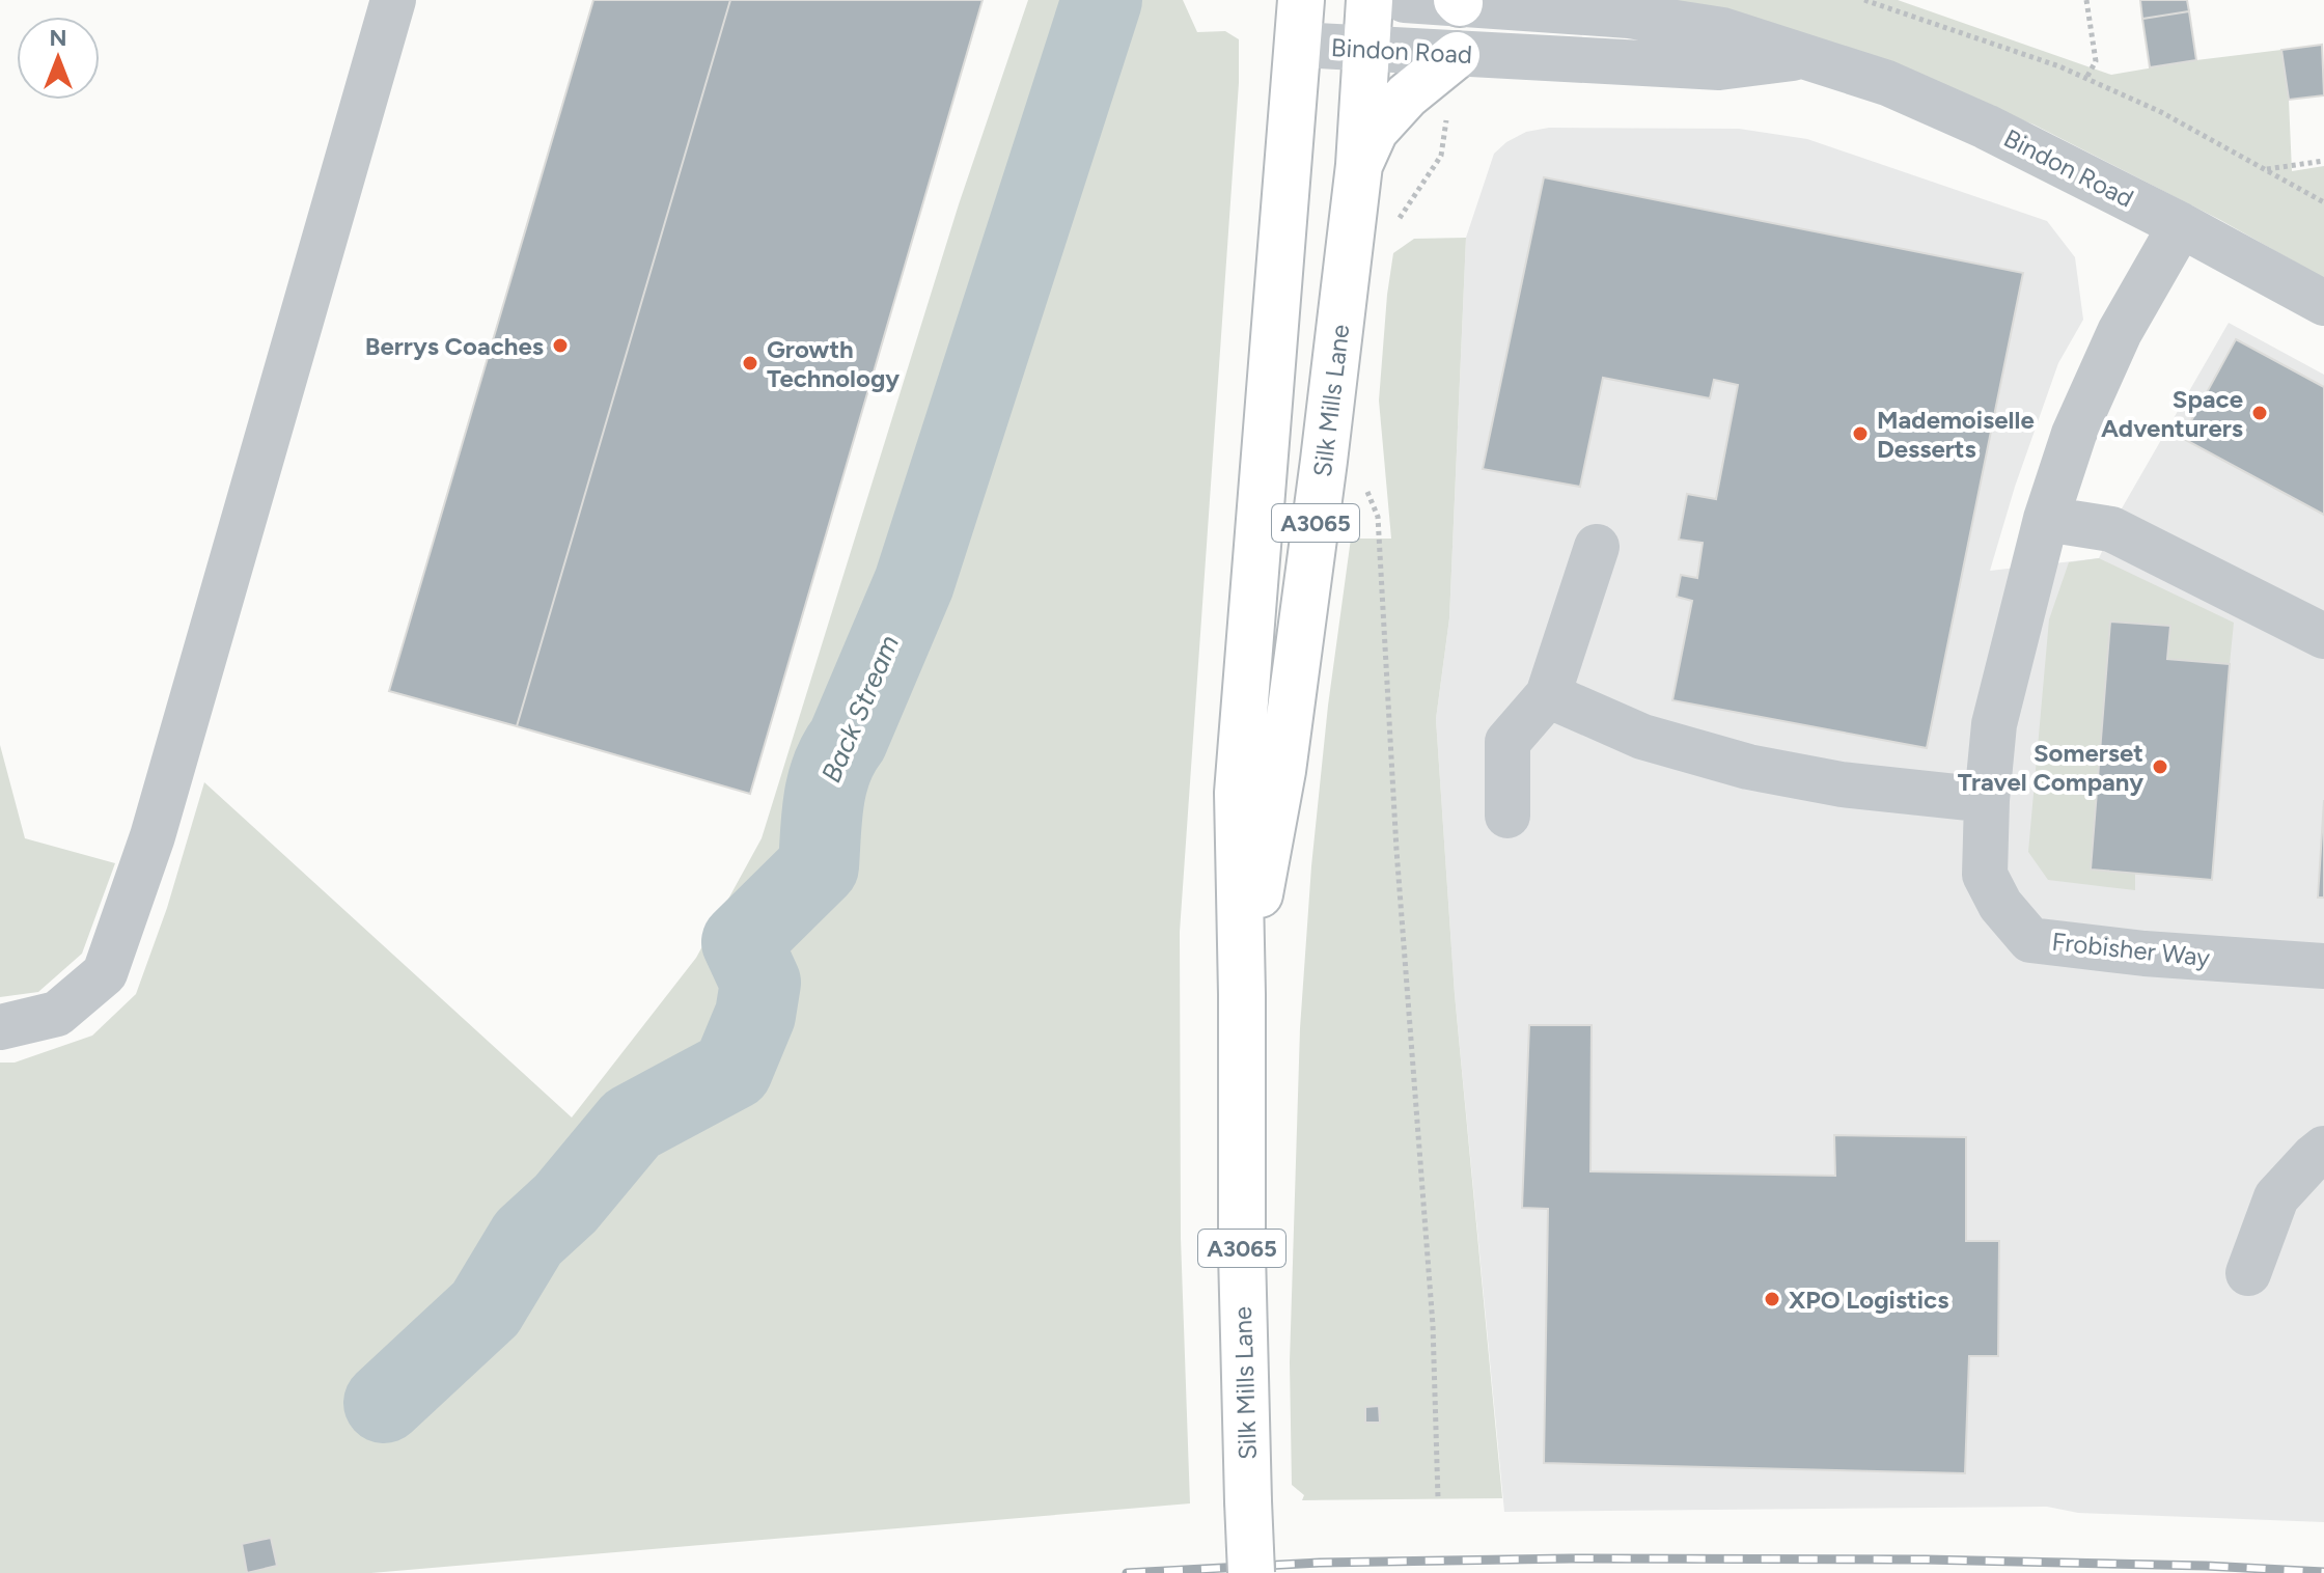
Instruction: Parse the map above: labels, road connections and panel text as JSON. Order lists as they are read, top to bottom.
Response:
{
  "streets": {
    "main road": ["Silk Mills Lane", "A3065"],
    "street": ["Bindon Road", "Frobisher Way"]
  },
  "crossings": [
    ["Bindon Road", "Silk Mills Lane"],
    ["Bindon Road", "Frobisher Way"]
  ],
  "water": ["Back Stream"],
  "places": [
    "Berrys Coaches",
    "Growth Technology",
    "Space Adventurers",
    "Mademoiselle Desserts",
    "Somerset Travel Company",
    "XPO Logistics"
  ],
  "north": "top"
}
